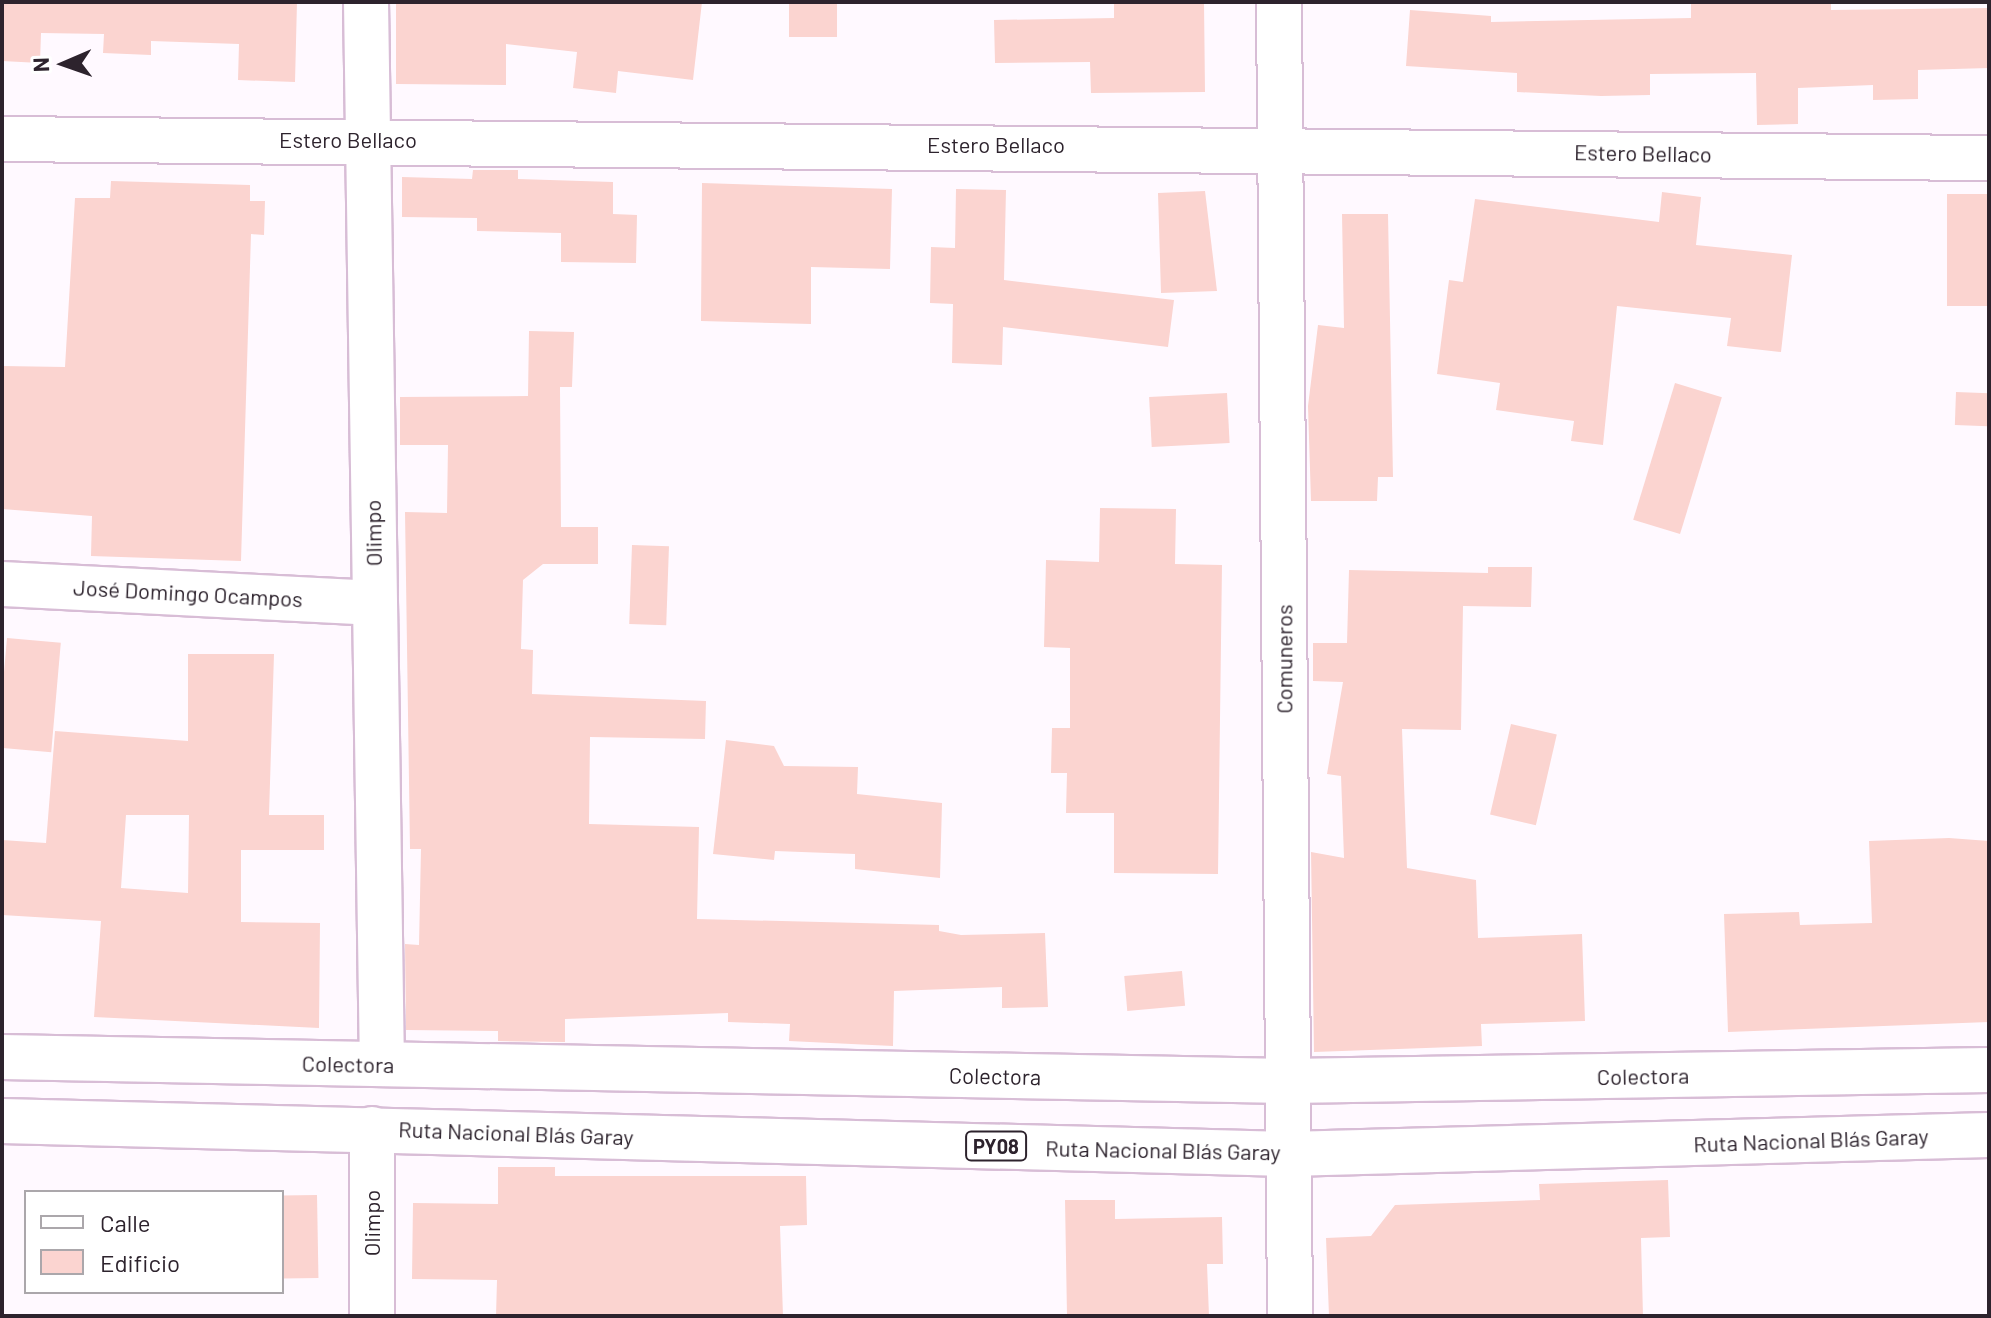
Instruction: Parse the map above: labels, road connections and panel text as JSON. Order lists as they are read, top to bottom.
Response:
{
  "streets": {
    "main road": [
      "Estero Bellaco",
      "Olimpo",
      "José Domingo Ocampos",
      "Comuneros",
      "Colectora",
      "Ruta Nacional Blás Garay",
      "PY08"
    ]
  },
  "crossings": [
    ["Estero Bellaco", "Olimpo"],
    ["Estero Bellaco", "Comuneros"],
    ["Olimpo", "José Domingo Ocampos"],
    ["Olimpo", "Colectora"],
    ["Olimpo", "Ruta Nacional Blás Garay"],
    ["Comuneros", "Colectora"],
    ["Comuneros", "Ruta Nacional Blás Garay"]
  ],
  "legend": ["Calle", "Edificio"],
  "north": "left"
}
